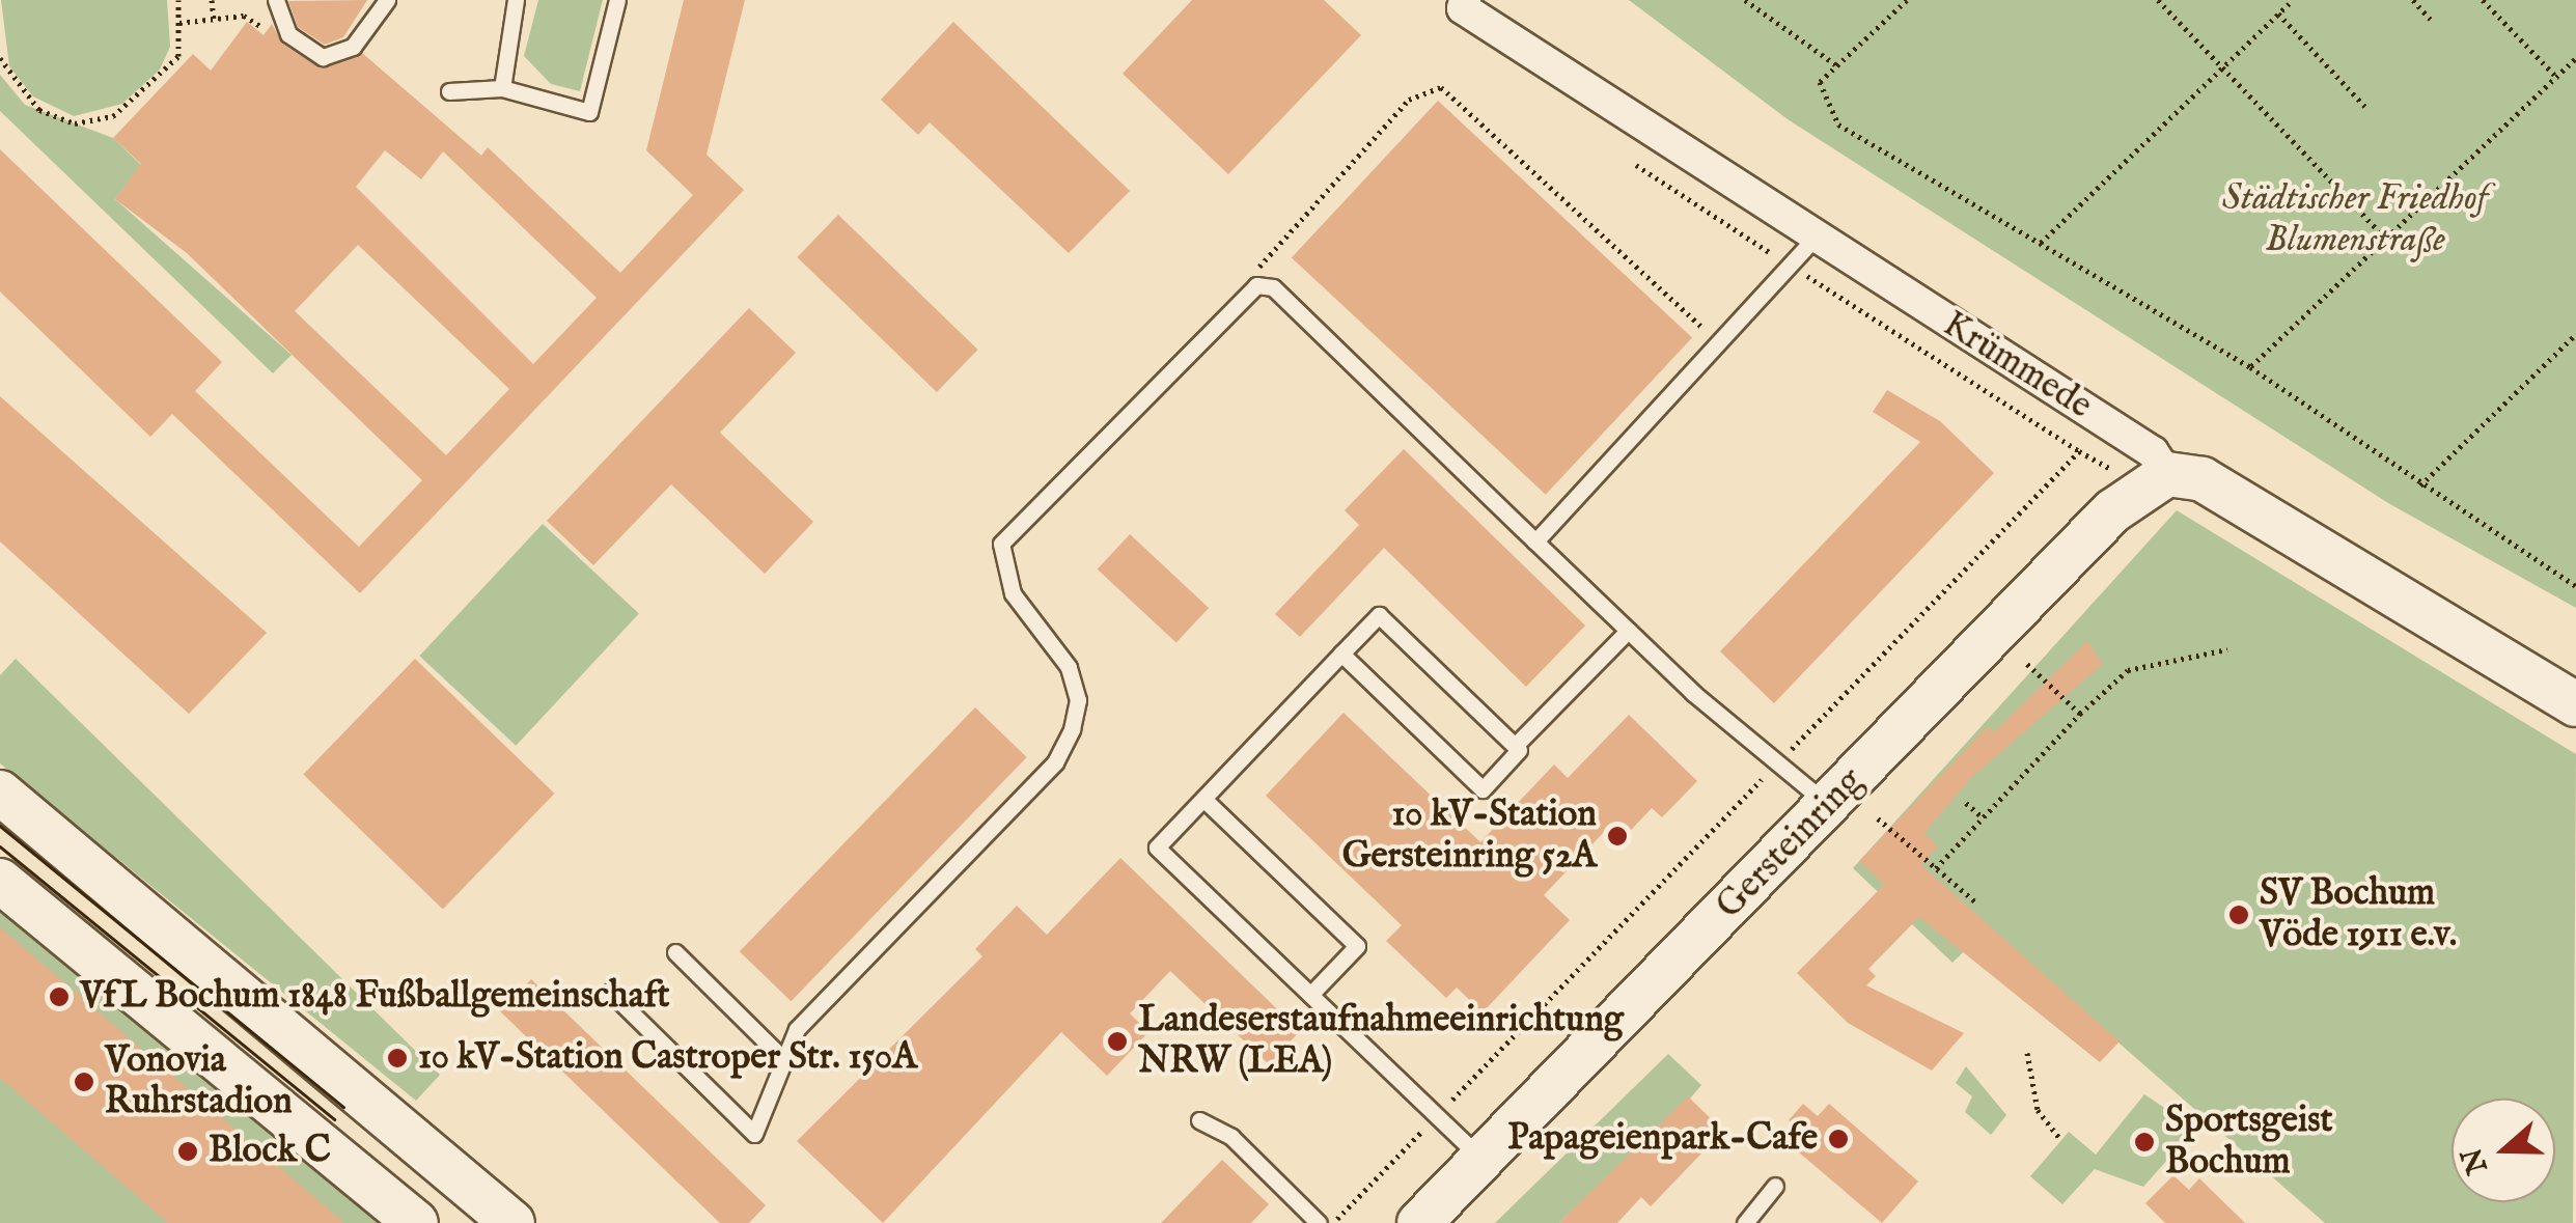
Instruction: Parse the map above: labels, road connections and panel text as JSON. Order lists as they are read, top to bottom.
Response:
{
  "streets": {
    "street": ["Krümmede", "Gersteinring"]
  },
  "crossings": [
    ["Krümmede", "Gersteinring"]
  ],
  "parks": ["Städtischer Friedhof Blumenstraße"],
  "places": [
    "10 kV-Station Gersteinring 52A",
    "SV Bochum Vöde 1911 e.v.",
    "VfL Bochum 1848 Fußballgemeinschaft",
    "Landeserstaufnahmeeinrichtung NRW (LEA)",
    "10 kV-Station Castroper Str. 150A",
    "Vonovia Ruhrstadion",
    "Papageienpark-Cafe",
    "Sportsgeist Bochum",
    "Block C"
  ],
  "north": "left"
}
